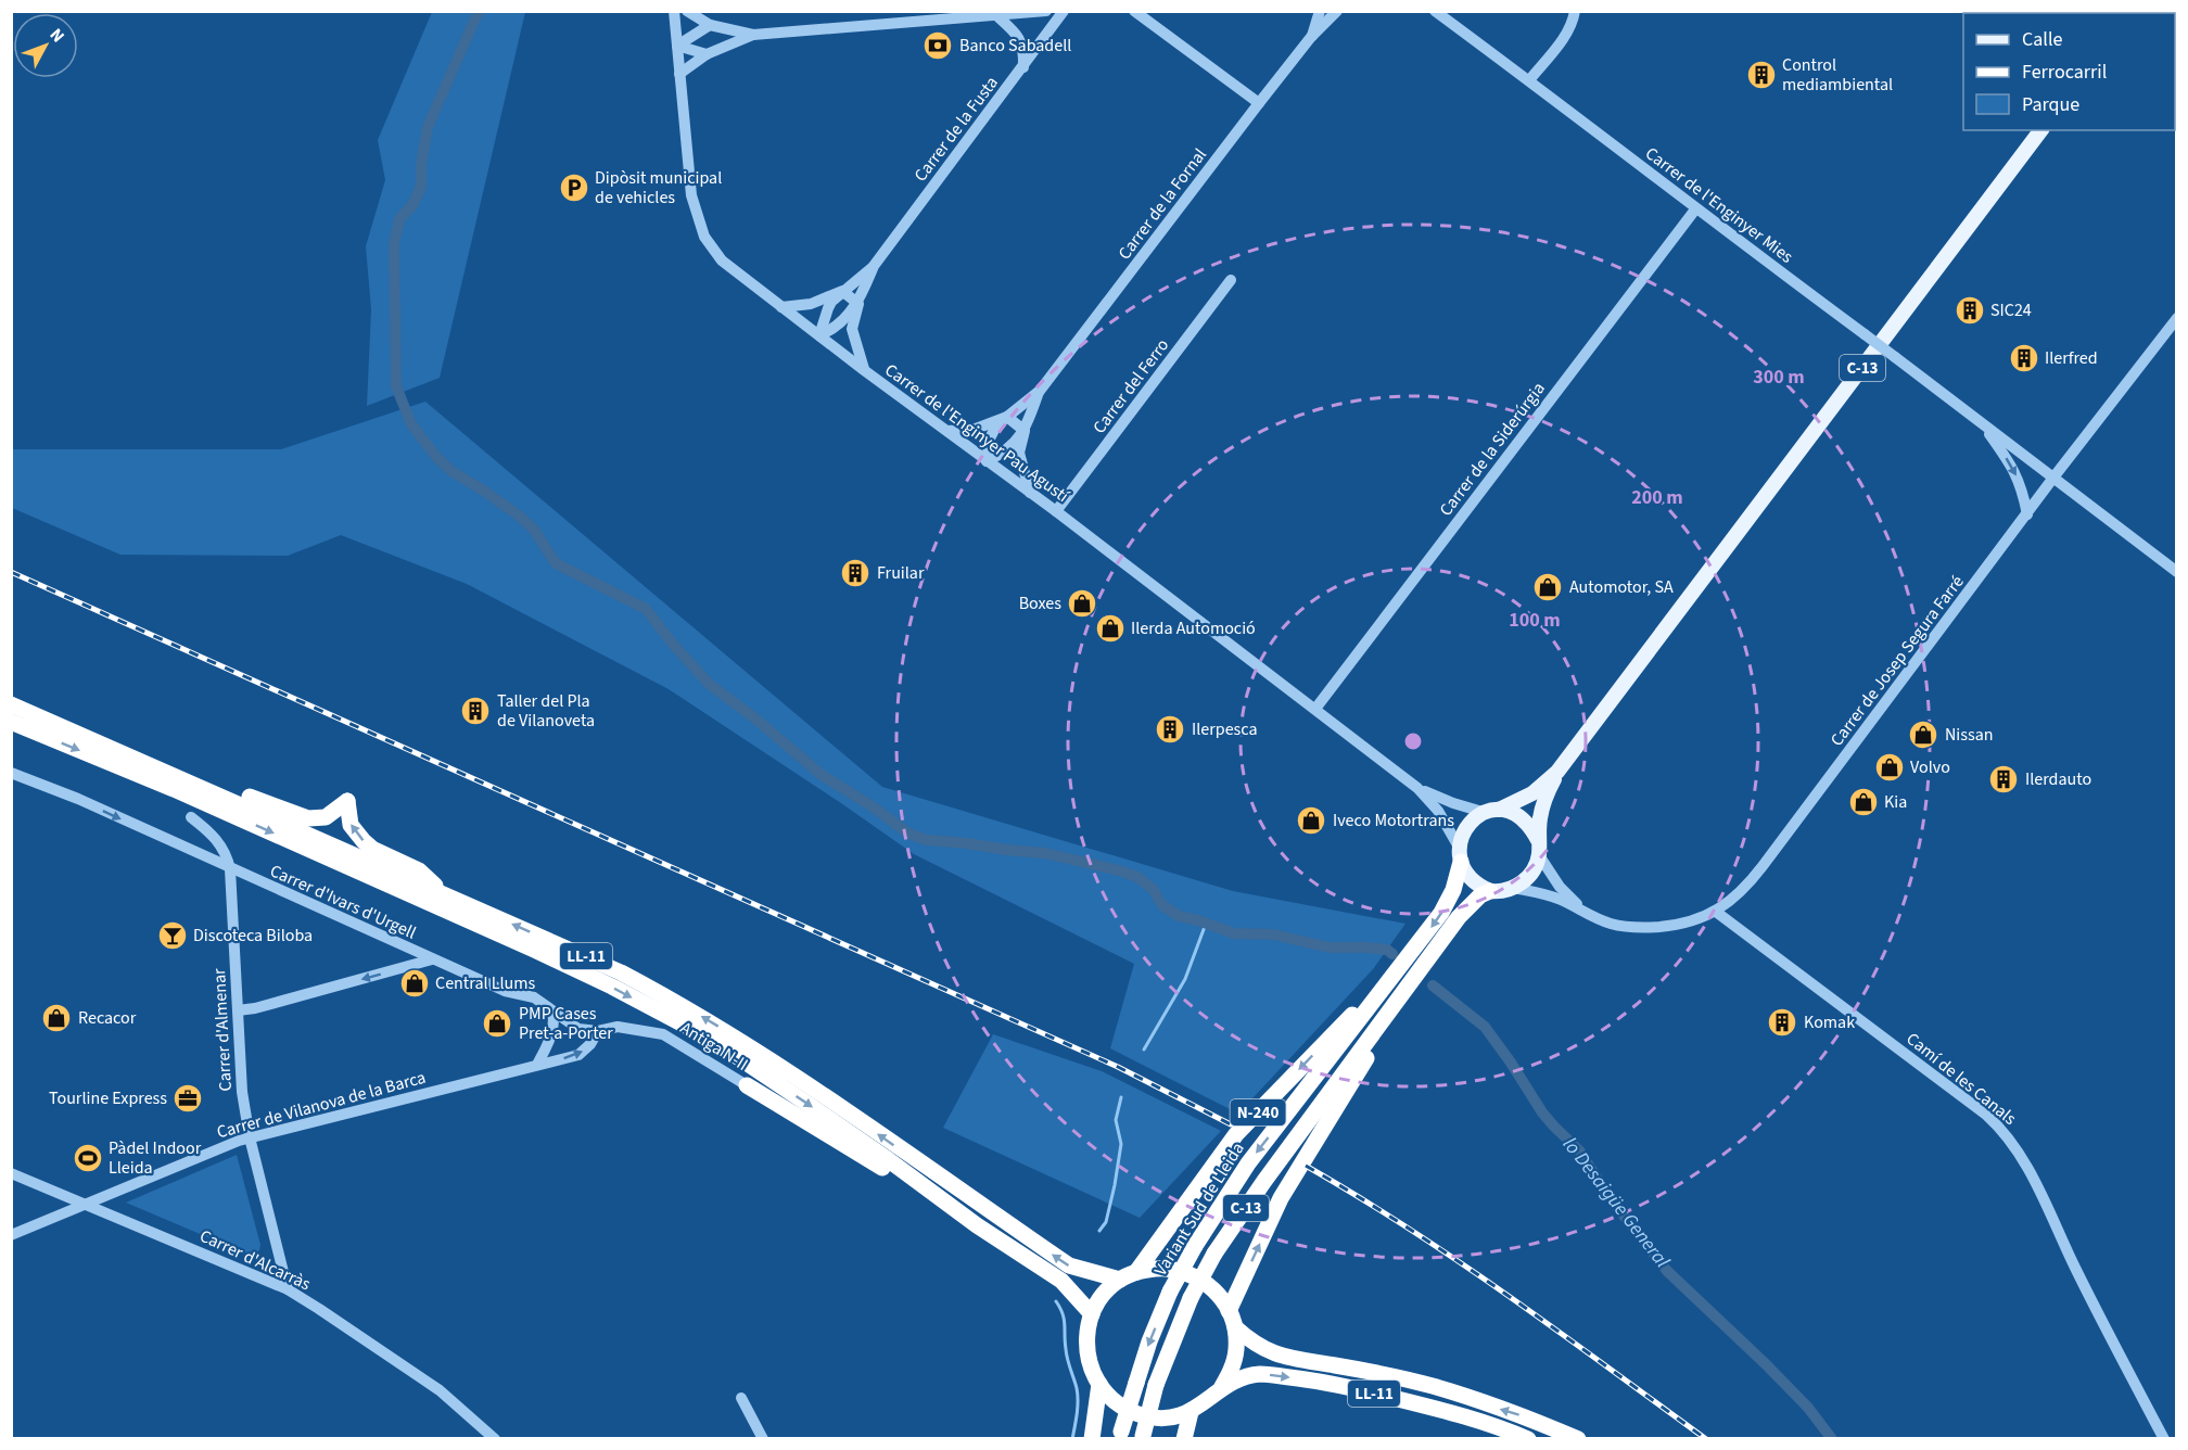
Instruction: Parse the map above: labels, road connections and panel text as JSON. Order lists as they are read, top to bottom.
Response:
{
  "streets": {
    "highway": [
      "C-13",
      "LL-11",
      "N-240",
      "Variant Sud de Lleida"
    ],
    "street": [
      "Carrer de la Fusta",
      "Carrer de la Fornal",
      "Carrer de l'Enginyer Mies",
      "Carrer del Ferro",
      "Carrer de l'Enginyer Pau Agustí",
      "Carrer de la Siderúrgia",
      "Carrer de Josep Segura Farré",
      "Carrer d'Ivars d'Urgell",
      "Carrer d'Almenar",
      "Antiga N-II",
      "Camí de les Canals",
      "Carrer de Vilanova de la Barca",
      "Carrer d'Alcarràs"
    ]
  },
  "crossings": [
    ["Carrer de la Fusta", "Carrer de l'Enginyer Pau Agustí"],
    ["Carrer de la Fornal", "Carrer de l'Enginyer Pau Agustí"],
    ["Carrer de l'Enginyer Mies", "Carrer de la Siderúrgia"],
    ["Carrer de l'Enginyer Mies", "Carrer de Josep Segura Farré"],
    ["C-13", "Carrer de l'Enginyer Pau Agustí"],
    ["C-13", "Carrer de Josep Segura Farré"],
    ["C-13", "Variant Sud de Lleida"],
    ["Carrer del Ferro", "Carrer de l'Enginyer Pau Agustí"],
    ["Carrer de l'Enginyer Pau Agustí", "Carrer de la Siderúrgia"],
    ["Carrer de l'Enginyer Pau Agustí", "Carrer de Josep Segura Farré"],
    ["Carrer de l'Enginyer Pau Agustí", "Variant Sud de Lleida"],
    ["Carrer de Josep Segura Farré", "Camí de les Canals"],
    ["Carrer de Josep Segura Farré", "Variant Sud de Lleida"],
    ["Carrer d'Ivars d'Urgell", "Carrer d'Almenar"],
    ["Carrer d'Ivars d'Urgell", "Antiga N-II"],
    ["Carrer d'Ivars d'Urgell", "Carrer de Vilanova de la Barca"],
    ["LL-11", "N-240"],
    ["Carrer d'Almenar", "Carrer de Vilanova de la Barca"],
    ["Carrer d'Almenar", "Carrer d'Alcarràs"],
    ["Carrer de Vilanova de la Barca", "Carrer d'Alcarràs"],
    ["N-240", "Variant Sud de Lleida"]
  ],
  "water": ["lo Desaigüe General"],
  "places": {
    "bank": ["Banco Sabadell"],
    "building": [
      "Control mediambiental",
      "SIC24",
      "Ilerfred",
      "Fruilar",
      "Taller del Pla de Vilanoveta",
      "Ilerpesca",
      "Ilerdauto",
      "Komak"
    ],
    "parking": ["Dipòsit municipal de vehicles"],
    "shop": [
      "Automotor, SA",
      "Boxes",
      "Ilerda Automoció",
      "Nissan",
      "Volvo",
      "Kia",
      "Iveco Motortrans",
      "Central Llums",
      "Recacor",
      "PMP Cases Pret-a-Porter"
    ],
    "bar": ["Discoteca Biloba"],
    "office": ["Tourline Express"],
    "sports": ["Pàdel Indoor Lleida"]
  },
  "legend": ["Calle", "Ferrocarril", "Parque"],
  "north": "top right",
  "rings": ["300 m", "200 m", "100 m"]
}
